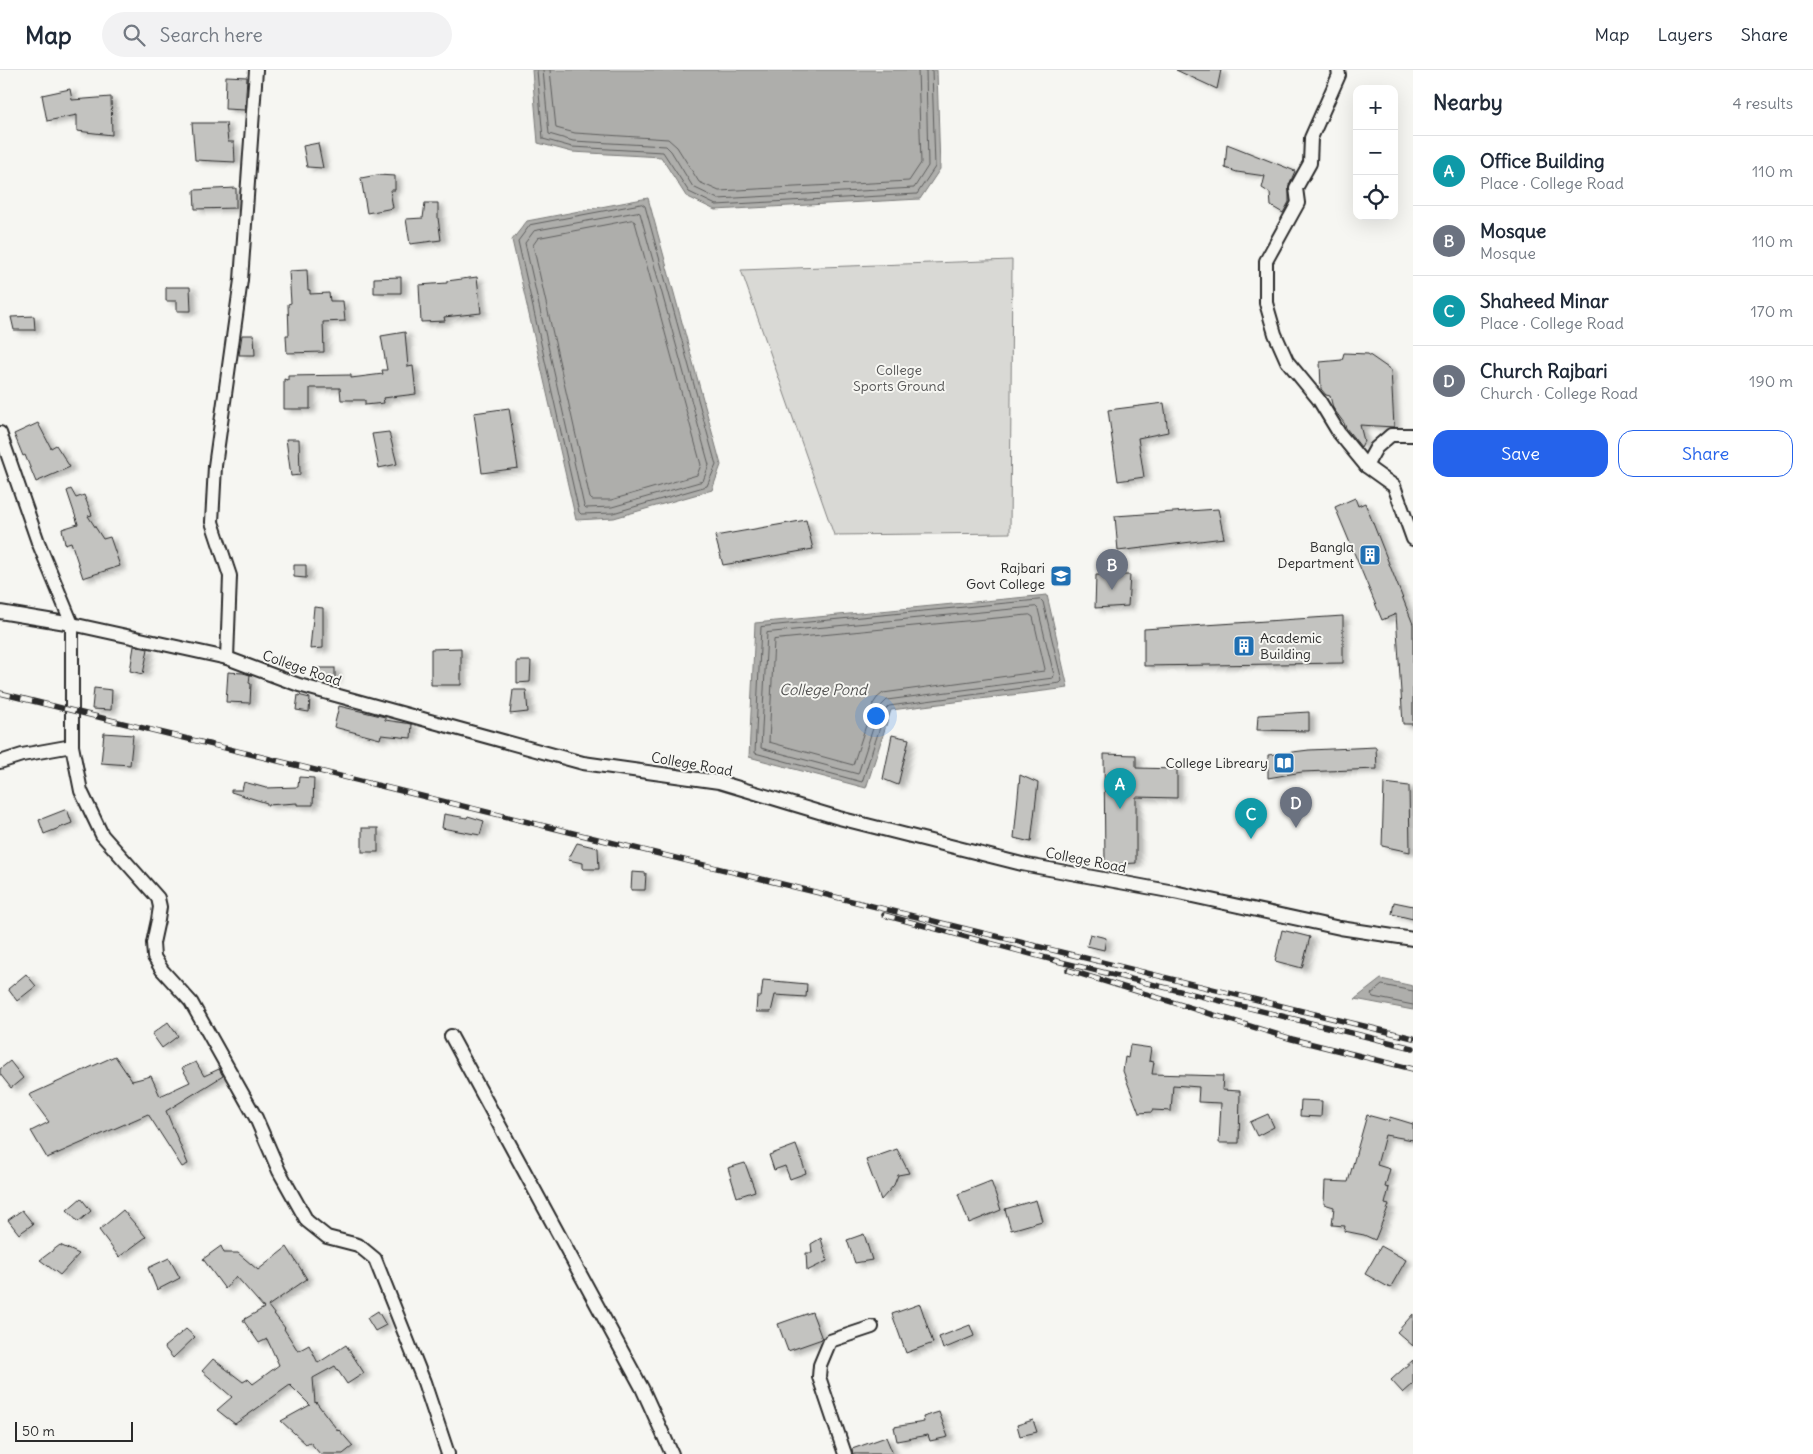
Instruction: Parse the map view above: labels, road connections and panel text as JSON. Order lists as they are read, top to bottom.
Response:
{
  "streets": {
    "street": ["College Road"]
  },
  "water": ["College Pond"],
  "parks": ["College Sports Ground"],
  "places": {
    "building": ["Bangla Department", "Academic Building"],
    "school or university": ["Rajbari Govt College"],
    "library": ["College Libreary"]
  },
  "scale_bar": "50 m",
  "page": {
    "header": "Map",
    "search": "Search here",
    "nav": ["Map", "Layers", "Share"],
    "heading": ["Nearby", "4 results"],
    "map_buttons": ["+", "−"],
    "list": [
      {
        "mark": "A",
        "name": "Office Building",
        "note": "Place · College Road",
        "value": "110 m"
      },
      {
        "mark": "B",
        "name": "Mosque",
        "note": "Mosque",
        "value": "110 m"
      },
      {
        "mark": "C",
        "name": "Shaheed Minar",
        "note": "Place · College Road",
        "value": "170 m"
      },
      {
        "mark": "D",
        "name": "Church Rajbari",
        "note": "Church · College Road",
        "value": "190 m"
      }
    ],
    "buttons": ["Save", "Share"],
    "pins": [
      "B",
      "A",
      "D",
      "C"
    ],
    "scale": "50 m"
  }
}
